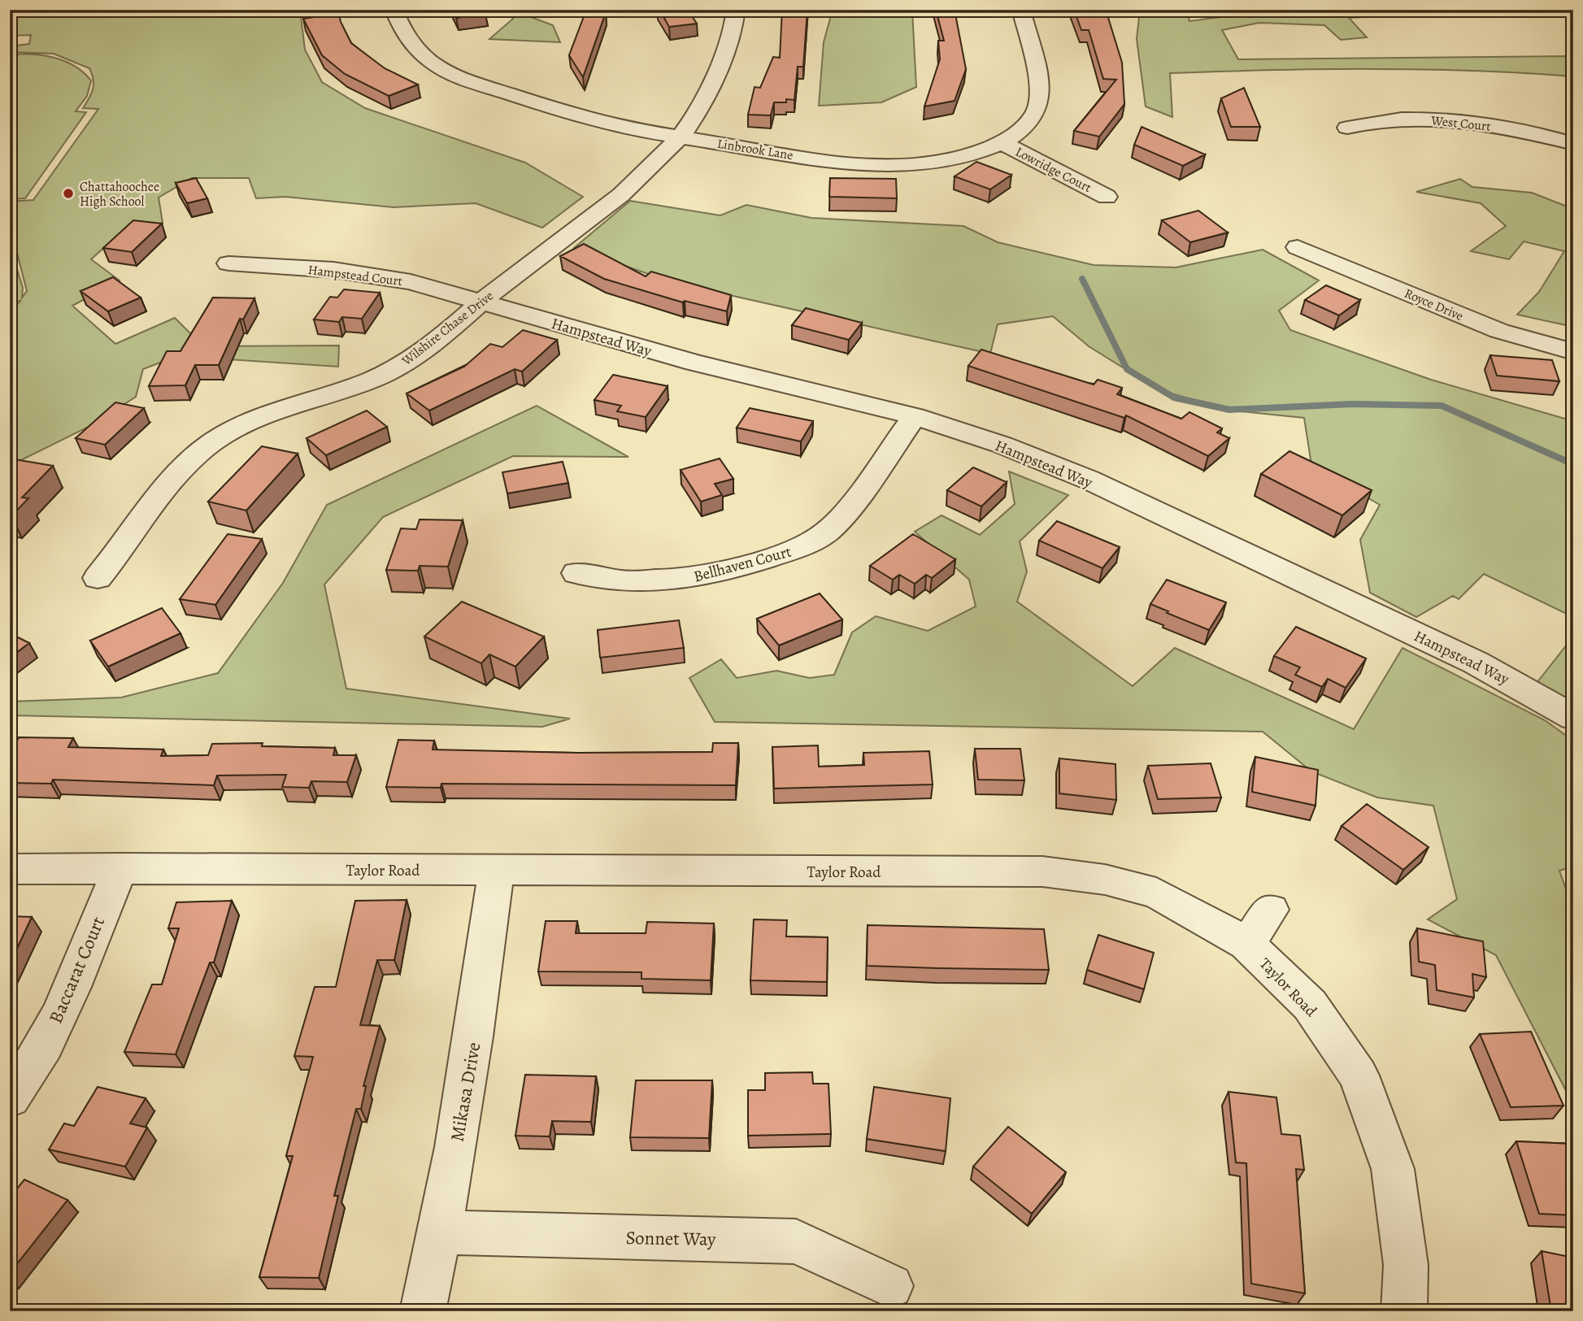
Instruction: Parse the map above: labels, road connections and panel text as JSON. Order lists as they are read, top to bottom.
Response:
{
  "streets": {
    "street": [
      "West Court",
      "Linbrook Lane",
      "Lowridge Court",
      "Hampstead Court",
      "Royce Drive",
      "Wilshire Chase Drive",
      "Hampstead Way",
      "Bellhaven Court",
      "Taylor Road",
      "Baccarat Court",
      "Mikasa Drive",
      "Sonnet Way"
    ]
  },
  "crossings": [
    ["Linbrook Lane", "Lowridge Court"],
    ["Linbrook Lane", "Wilshire Chase Drive"],
    ["Hampstead Court", "Wilshire Chase Drive"],
    ["Hampstead Court", "Hampstead Way"],
    ["Wilshire Chase Drive", "Hampstead Way"],
    ["Hampstead Way", "Bellhaven Court"],
    ["Taylor Road", "Baccarat Court"],
    ["Taylor Road", "Mikasa Drive"],
    ["Mikasa Drive", "Sonnet Way"]
  ],
  "places": ["Chattahoochee High School"]
}
